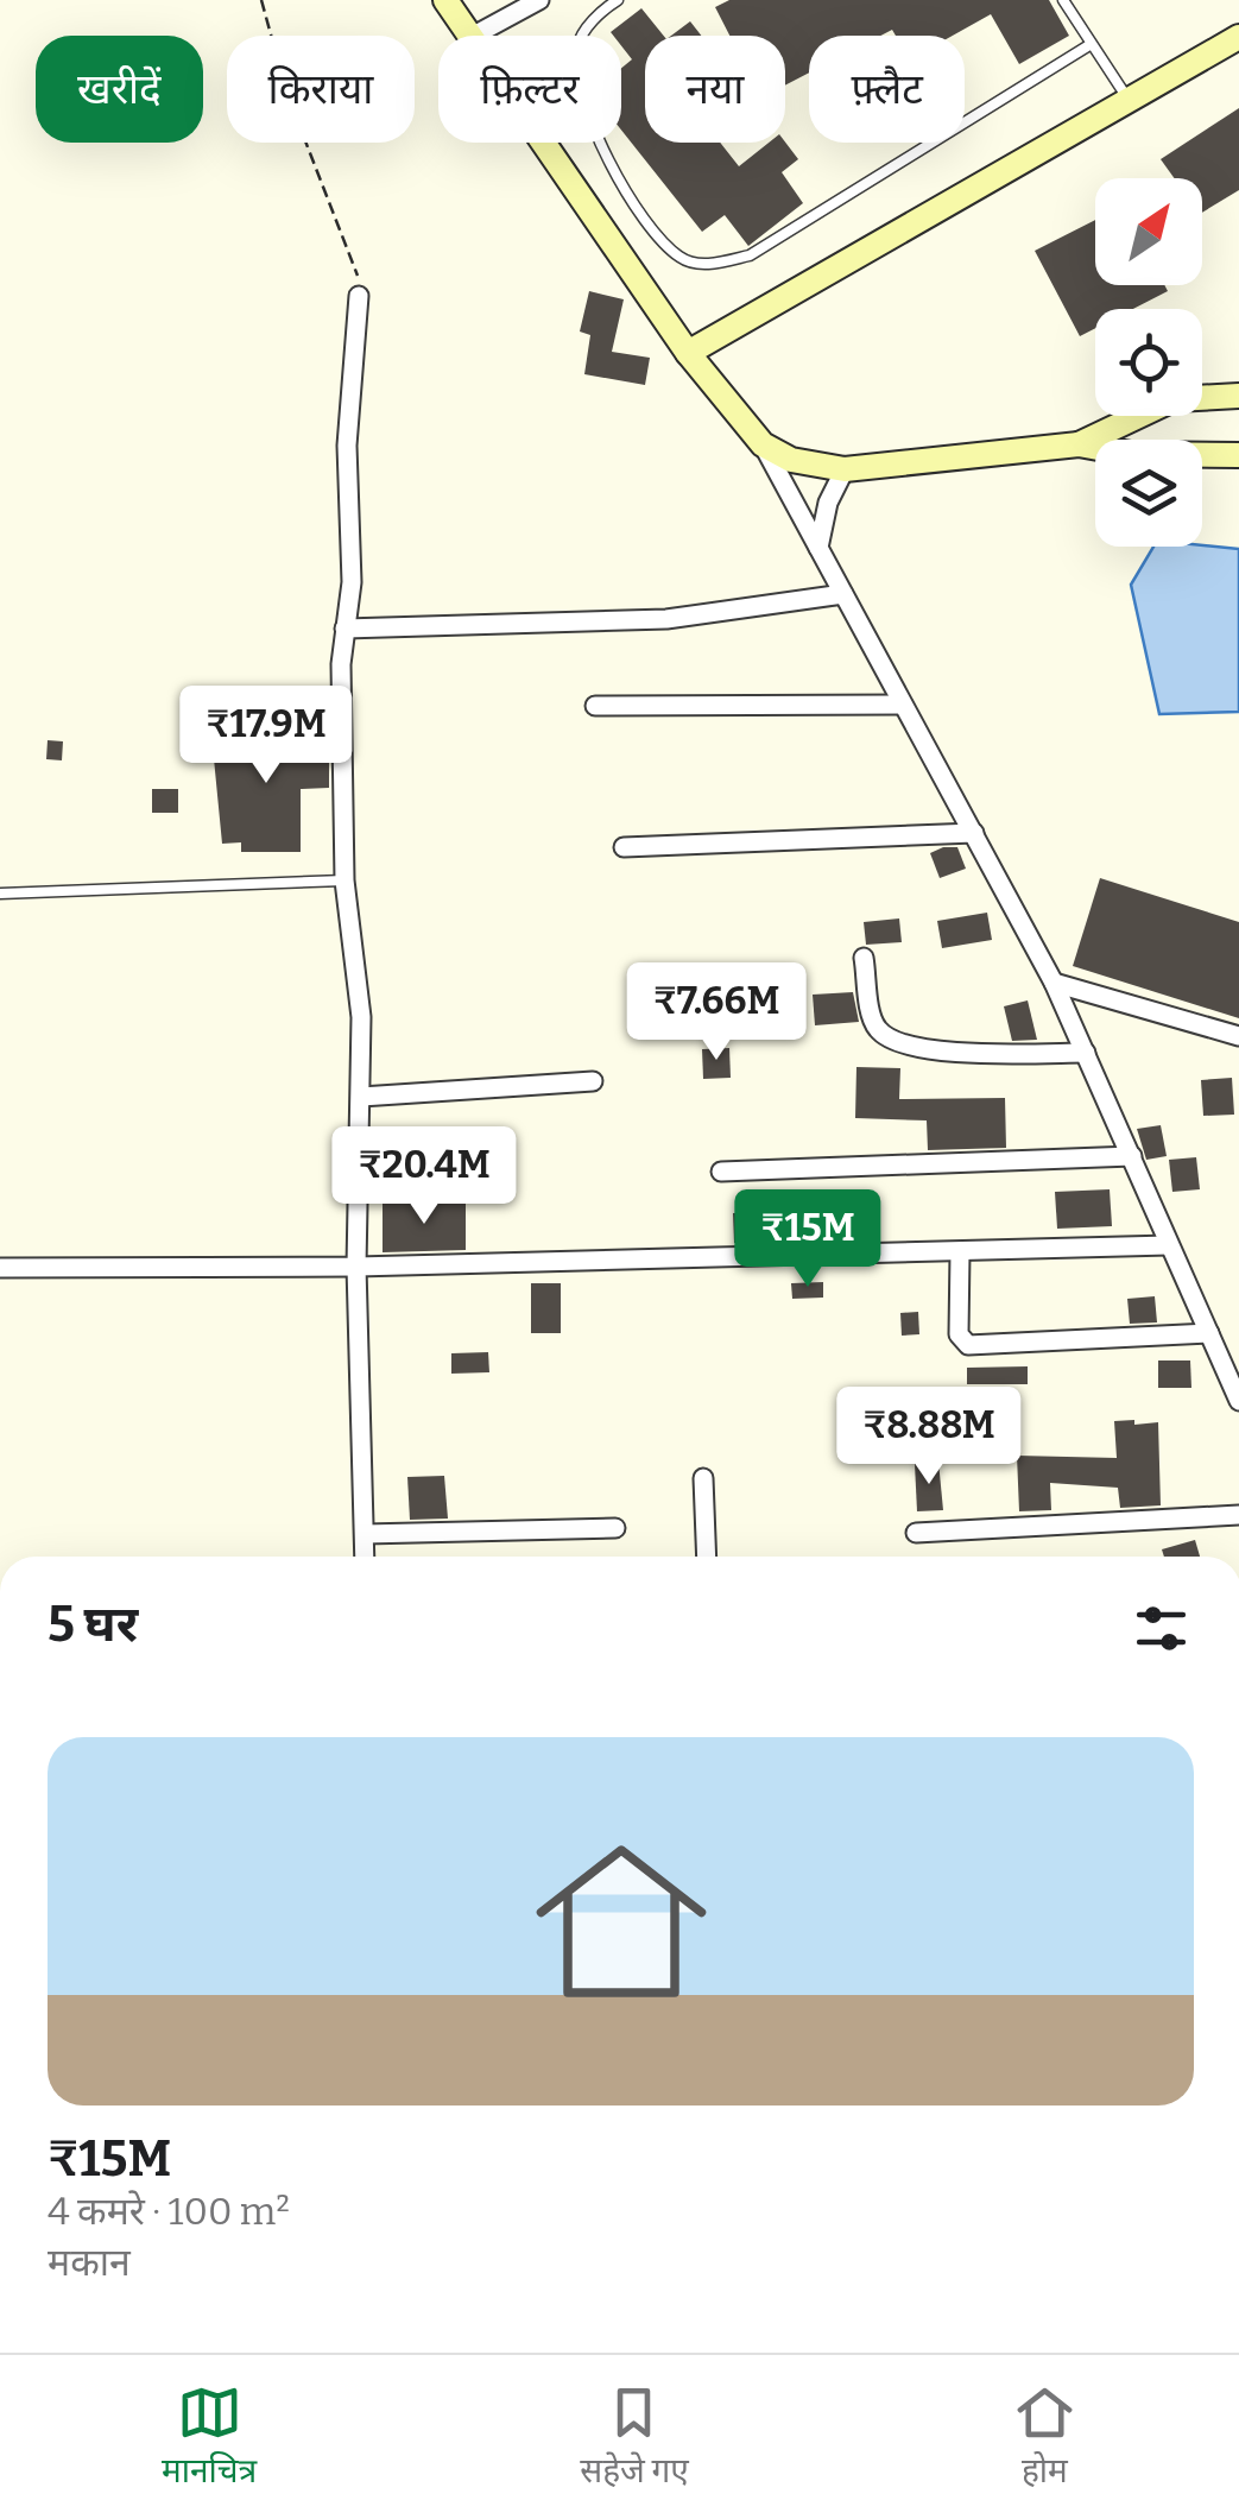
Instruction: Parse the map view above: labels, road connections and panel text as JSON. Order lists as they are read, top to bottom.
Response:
{
  "north": "top right",
  "page": {
    "chip": [
      "खरीदें",
      "किराया",
      "फ़िल्टर",
      "नया",
      "फ़्लैट"
    ],
    "price": [
      "₹17.9M",
      "₹7.66M",
      "₹20.4M",
      "₹15M",
      "₹8.88M"
    ],
    "heading": "5 घर",
    "list": [
      {
        "name": "₹15M",
        "note": "4 कमरे · 100 m² · मकान"
      }
    ],
    "tabs": ["मानचित्र", "सहेजे गए", "होम"]
  }
}
